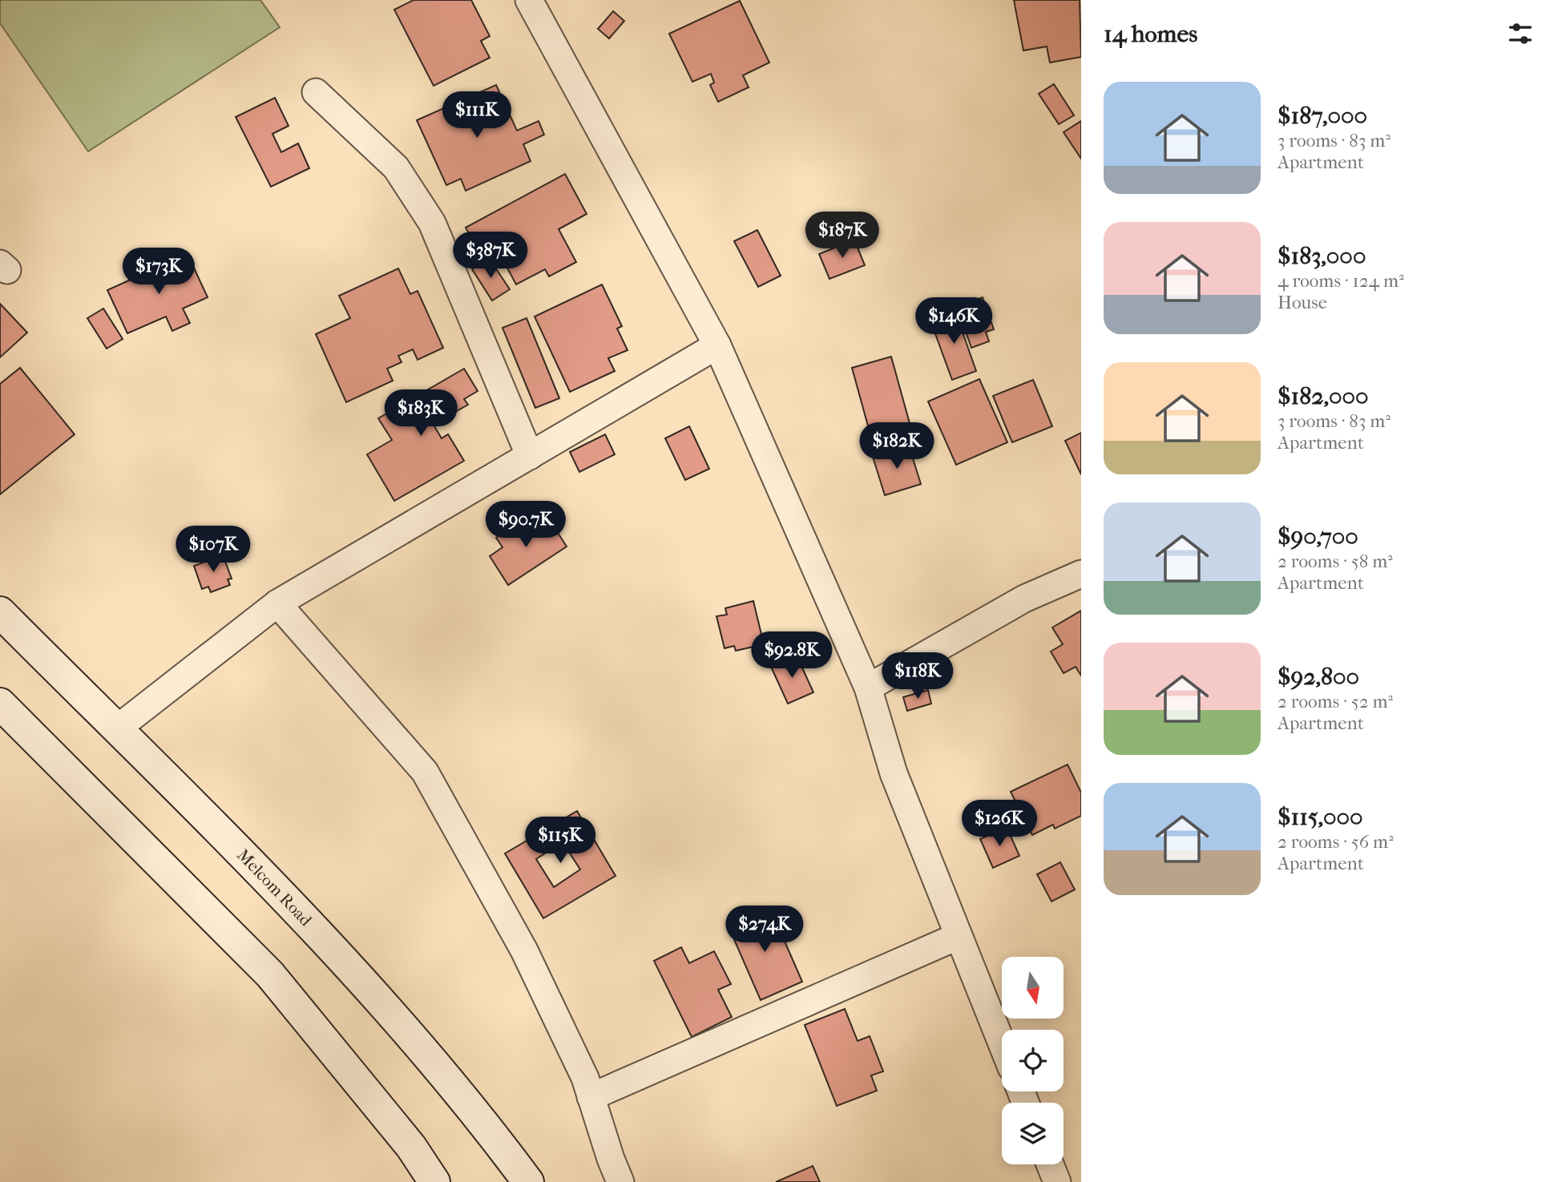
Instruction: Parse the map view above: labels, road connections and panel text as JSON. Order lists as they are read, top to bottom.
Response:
{
  "streets": {
    "main road": ["Melcom Road"]
  },
  "north": "bottom",
  "page": {
    "heading": "14 homes",
    "list": [
      {
        "name": "$187,000",
        "note": "3 rooms · 83 m² · Apartment"
      },
      {
        "name": "$183,000",
        "note": "4 rooms · 124 m² · House"
      },
      {
        "name": "$182,000",
        "note": "3 rooms · 83 m² · Apartment"
      },
      {
        "name": "$90,700",
        "note": "2 rooms · 58 m² · Apartment"
      },
      {
        "name": "$92,800",
        "note": "2 rooms · 52 m² · Apartment"
      },
      {
        "name": "$115,000",
        "note": "2 rooms · 56 m² · Apartment"
      }
    ],
    "price": [
      "$111K",
      "$187K",
      "$387K",
      "$173K",
      "$146K",
      "$183K",
      "$182K",
      "$90.7K",
      "$107K",
      "$92.8K",
      "$118K",
      "$126K",
      "$115K",
      "$274K"
    ]
  }
}
